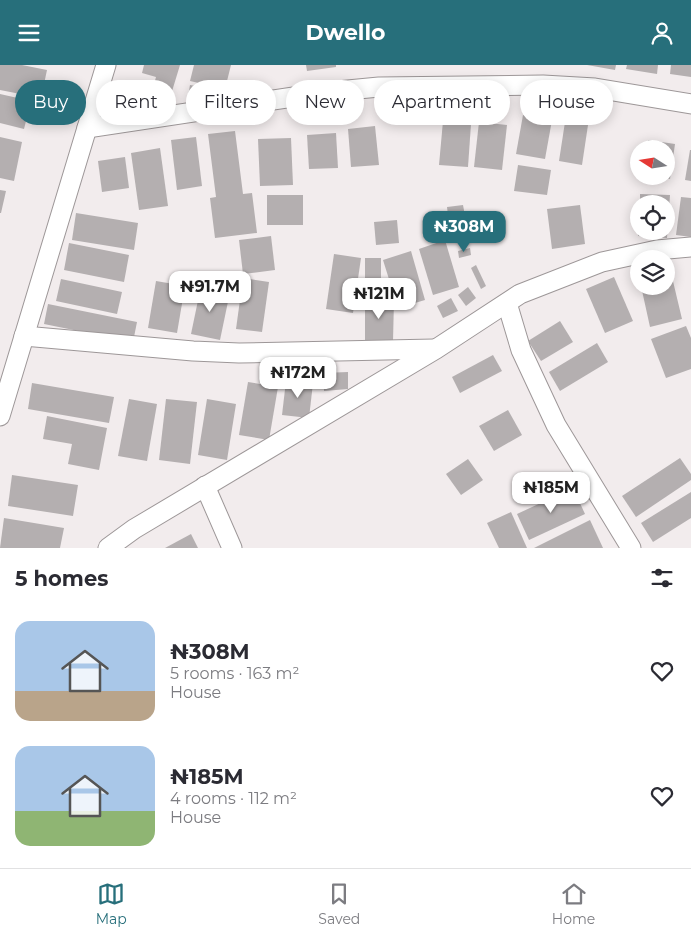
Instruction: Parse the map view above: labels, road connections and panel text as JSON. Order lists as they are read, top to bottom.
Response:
{
  "north": "left",
  "page": {
    "header": "Dwello",
    "chip": [
      "Buy",
      "Rent",
      "Filters",
      "New",
      "Apartment",
      "House"
    ],
    "price": [
      "₦308M",
      "₦91.7M",
      "₦121M",
      "₦172M",
      "₦185M"
    ],
    "heading": "5 homes",
    "list": [
      {
        "name": "₦308M",
        "note": "5 rooms · 163 m² · House"
      },
      {
        "name": "₦185M",
        "note": "4 rooms · 112 m² · House"
      }
    ],
    "tabs": ["Map", "Saved", "Home"]
  }
}
